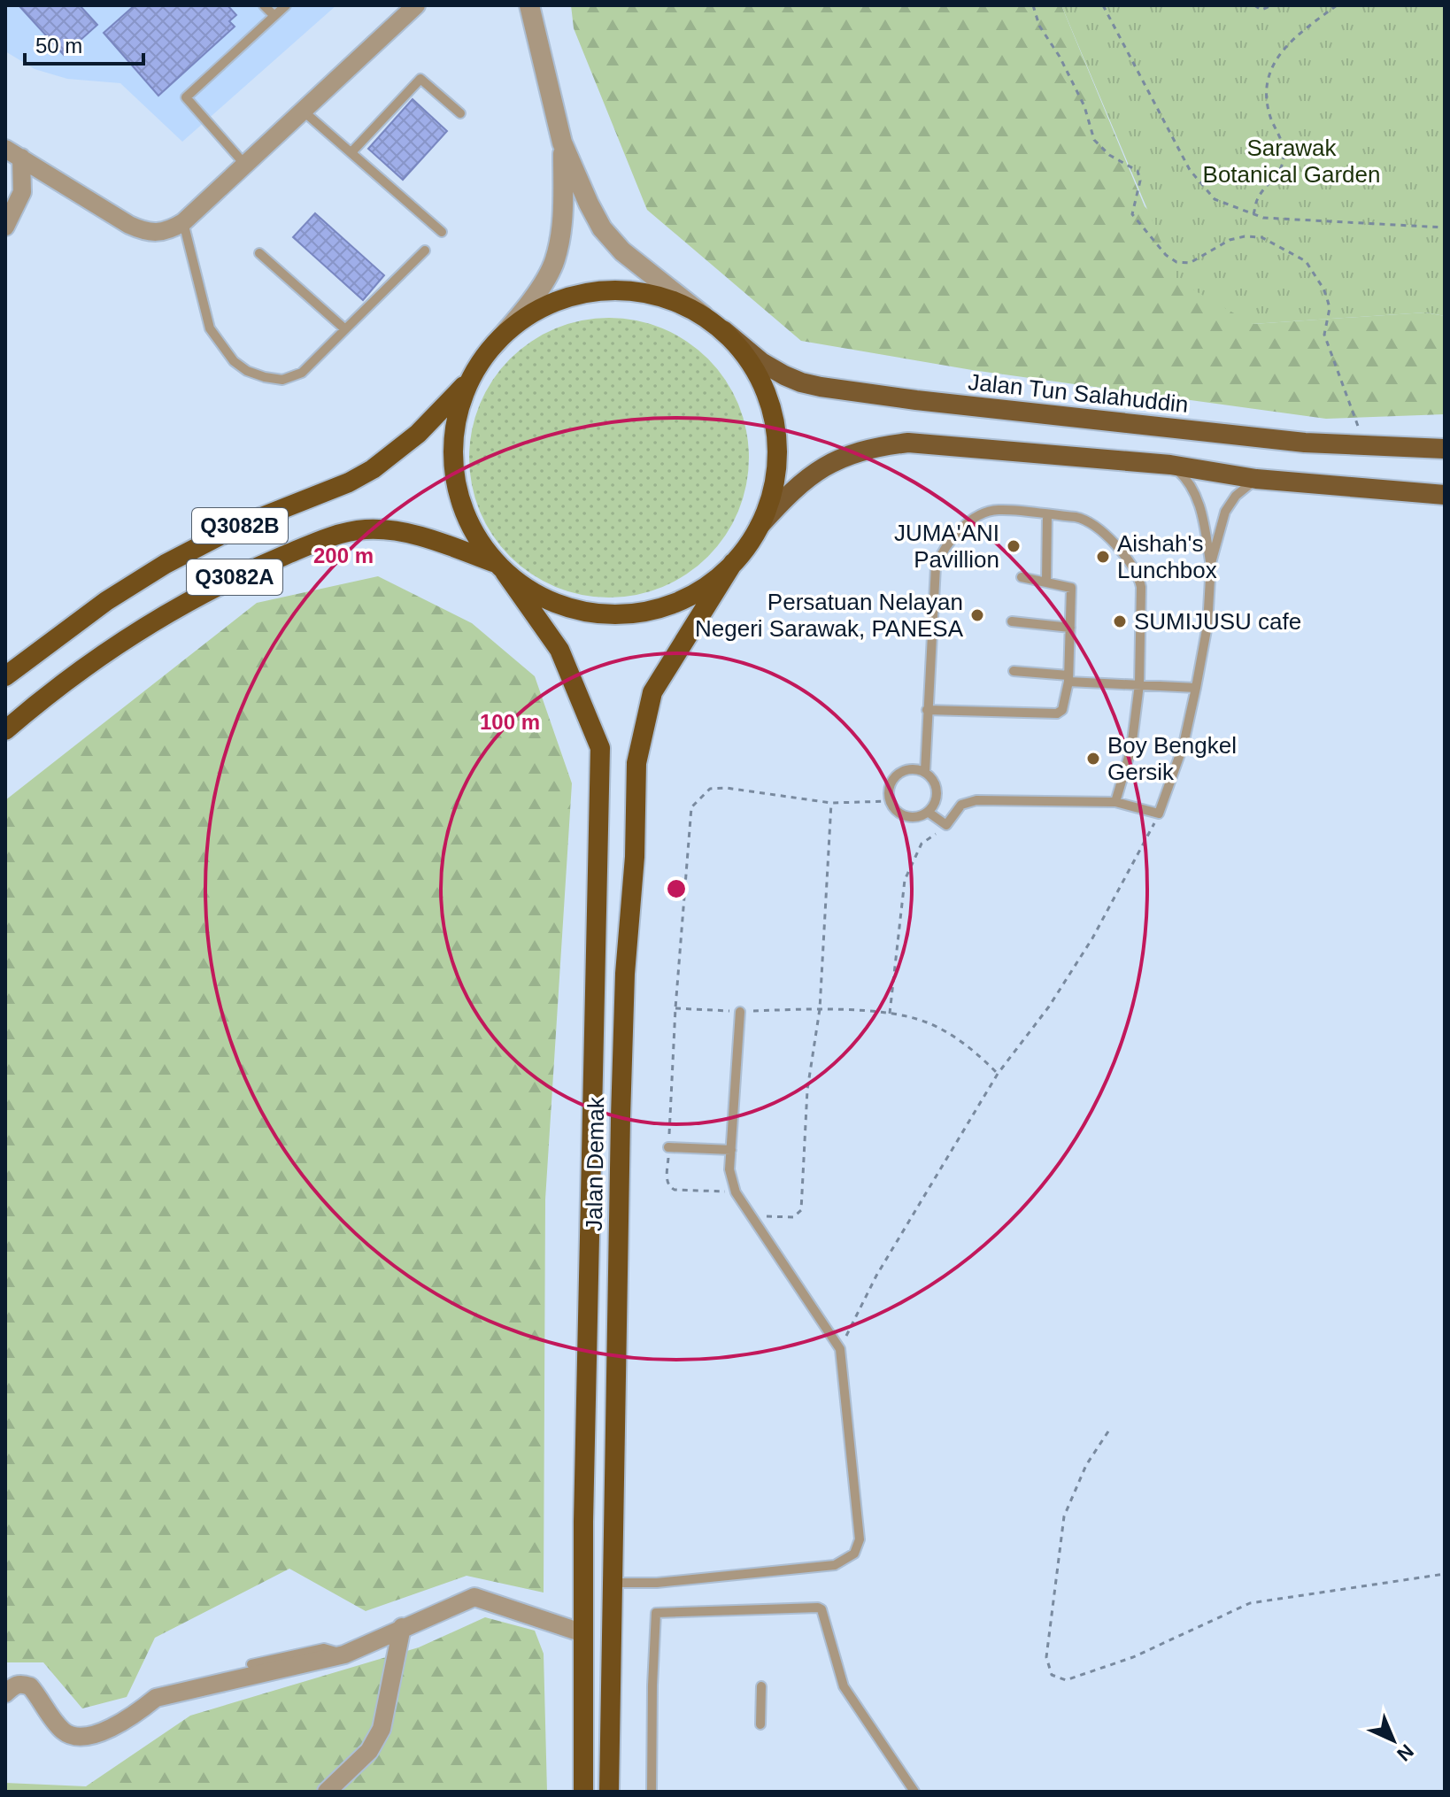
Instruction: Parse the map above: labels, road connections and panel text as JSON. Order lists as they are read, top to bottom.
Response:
{
  "streets": {
    "highway": ["Q3082B", "Q3082A", "Jalan Demak"],
    "main road": ["Jalan Tun Salahuddin"]
  },
  "crossings": [
    ["Q3082B", "Jalan Demak"],
    ["Q3082A", "Jalan Demak"]
  ],
  "parks": ["Sarawak Botanical Garden"],
  "places": [
    "JUMA'ANI Pavillion",
    "Aishah's Lunchbox",
    "Persatuan Nelayan Negeri Sarawak, PANESA",
    "SUMIJUSU cafe",
    "Boy Bengkel Gersik"
  ],
  "scale_bar": "50 m",
  "north": "bottom right",
  "rings": ["200 m", "100 m"]
}
